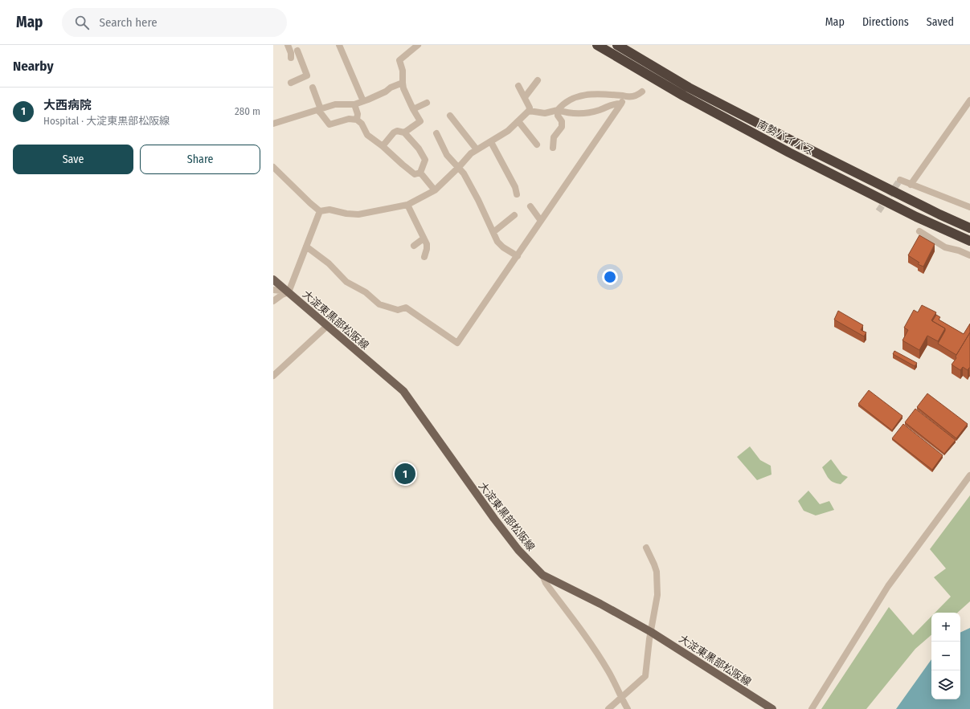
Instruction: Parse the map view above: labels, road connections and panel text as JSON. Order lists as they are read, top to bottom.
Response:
{
  "streets": {
    "highway": ["南勢バイパス"],
    "main road": ["大淀東黒部松阪線"]
  },
  "page": {
    "header": "Map",
    "search": "Search here",
    "nav": ["Map", "Directions", "Saved"],
    "heading": "Nearby",
    "list": [
      {
        "mark": "1",
        "name": "大西病院",
        "note": "Hospital · 大淀東黒部松阪線",
        "value": "280 m"
      }
    ],
    "buttons": ["Save", "Share"],
    "pins": "1",
    "map_buttons": ["+", "−"]
  }
}
